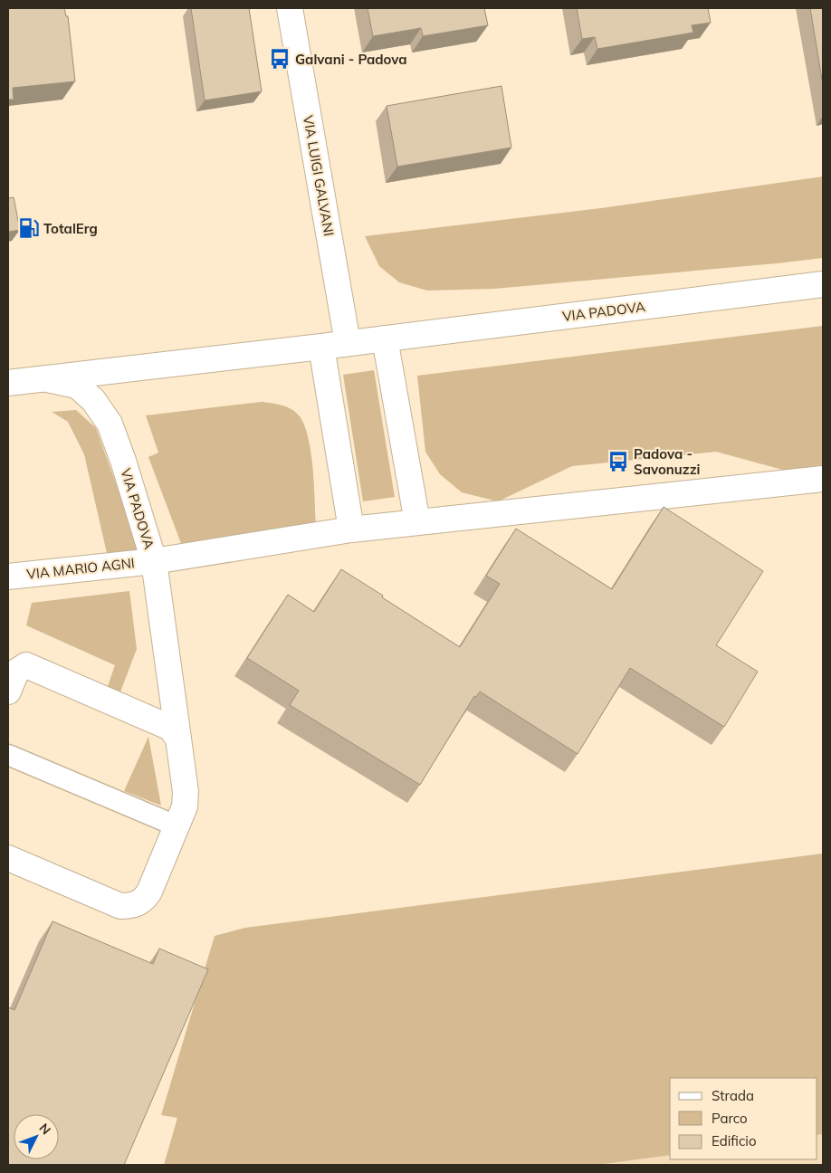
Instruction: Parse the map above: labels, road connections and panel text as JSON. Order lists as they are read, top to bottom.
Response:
{
  "streets": {
    "street": ["VIA LUIGI GALVANI", "VIA PADOVA", "VIA MARIO AGNI"]
  },
  "crossings": [
    ["VIA LUIGI GALVANI", "VIA PADOVA"],
    ["VIA PADOVA", "VIA MARIO AGNI"]
  ],
  "places": {
    "bus stop": ["Galvani - Padova", "Padova - Savonuzzi"],
    "fuel station": ["TotalErg"]
  },
  "legend": ["Strada", "Parco", "Edificio"],
  "north": "top right"
}
